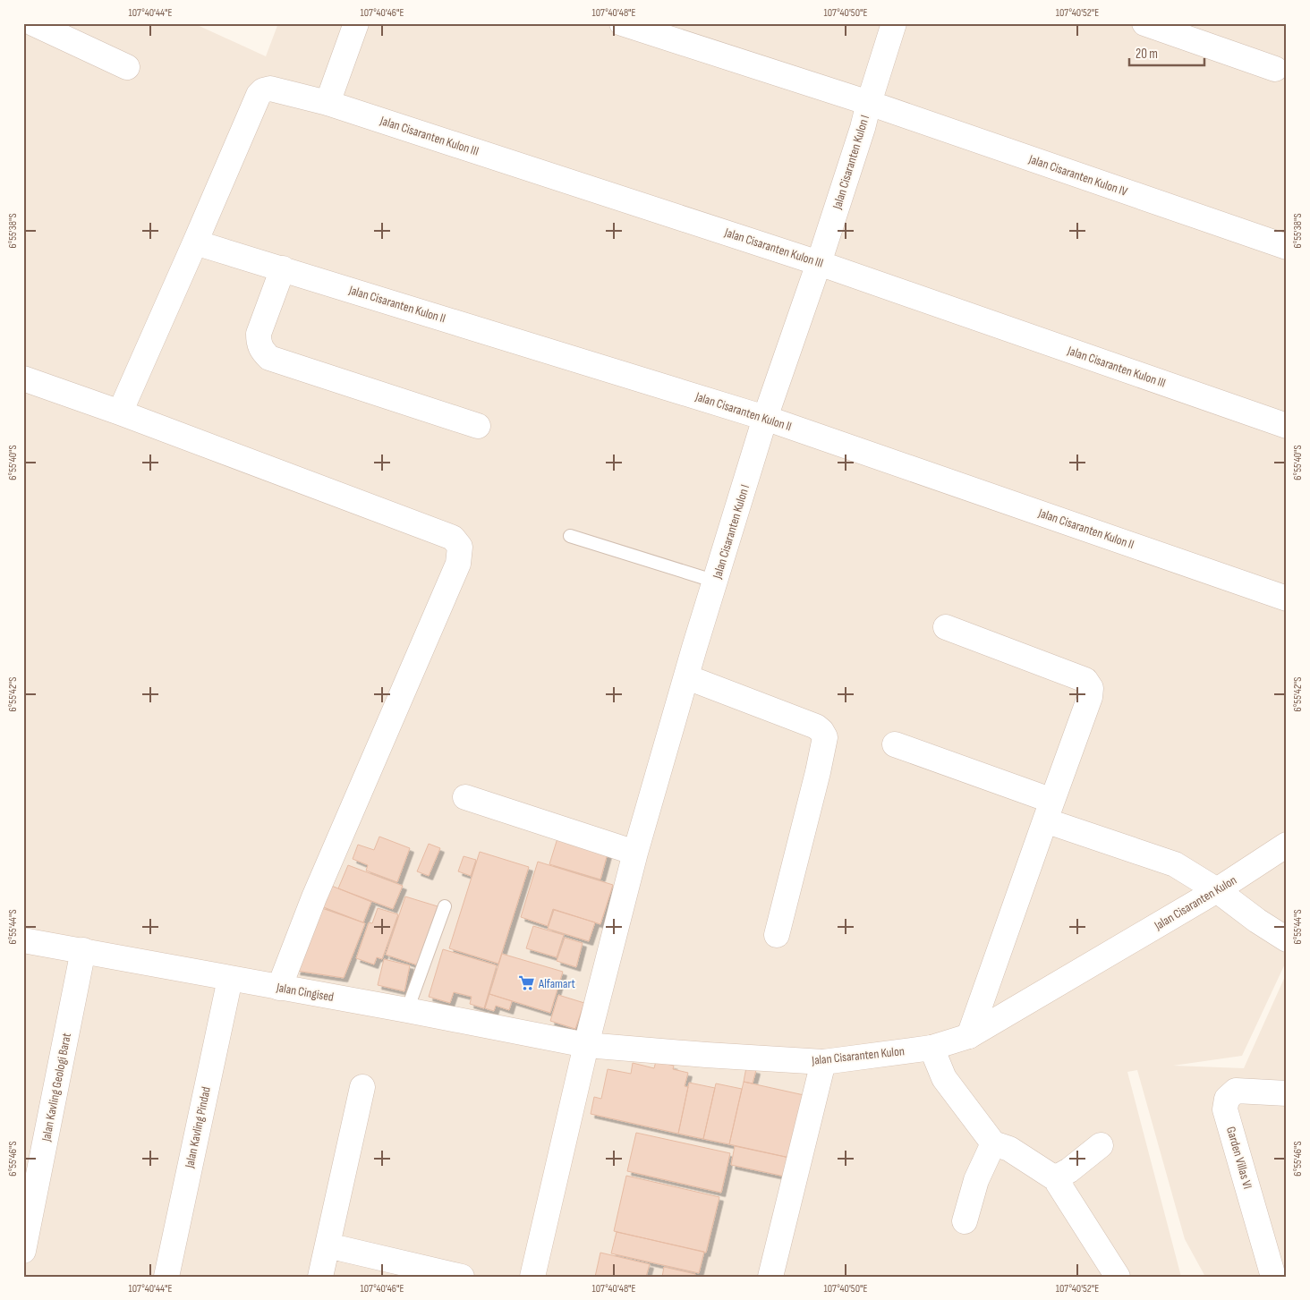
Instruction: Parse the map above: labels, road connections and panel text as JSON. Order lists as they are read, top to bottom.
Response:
{
  "streets": {
    "street": [
      "Jalan Cisaranten Kulon III",
      "Jalan Cisaranten Kulon I",
      "Jalan Cisaranten Kulon IV",
      "Jalan Cisaranten Kulon II",
      "Jalan Cisaranten Kulon",
      "Jalan Cingised",
      "Jalan Kavling Geologi Barat",
      "Jalan Kavling Pindad",
      "Garden Villas VI"
    ]
  },
  "crossings": [
    ["Jalan Cisaranten Kulon III", "Jalan Cisaranten Kulon I"],
    ["Jalan Cisaranten Kulon III", "Jalan Cisaranten Kulon II"],
    ["Jalan Cisaranten Kulon I", "Jalan Cisaranten Kulon IV"],
    ["Jalan Cisaranten Kulon I", "Jalan Cisaranten Kulon II"],
    ["Jalan Cisaranten Kulon I", "Jalan Cisaranten Kulon"],
    ["Jalan Cisaranten Kulon I", "Jalan Cingised"],
    ["Jalan Cisaranten Kulon", "Jalan Cingised"],
    ["Jalan Cingised", "Jalan Kavling Geologi Barat"],
    ["Jalan Cingised", "Jalan Kavling Pindad"]
  ],
  "places": {
    "supermarket": ["Alfamart"]
  },
  "scale_bar": "20 m",
  "coordinates": [
    "107°40'44\"E",
    "107°40'46\"E",
    "107°40'48\"E",
    "107°40'50\"E",
    "107°40'52\"E",
    "6°55'38\"S",
    "6°55'40\"S",
    "6°55'42\"S",
    "6°55'44\"S",
    "6°55'46\"S"
  ]
}
